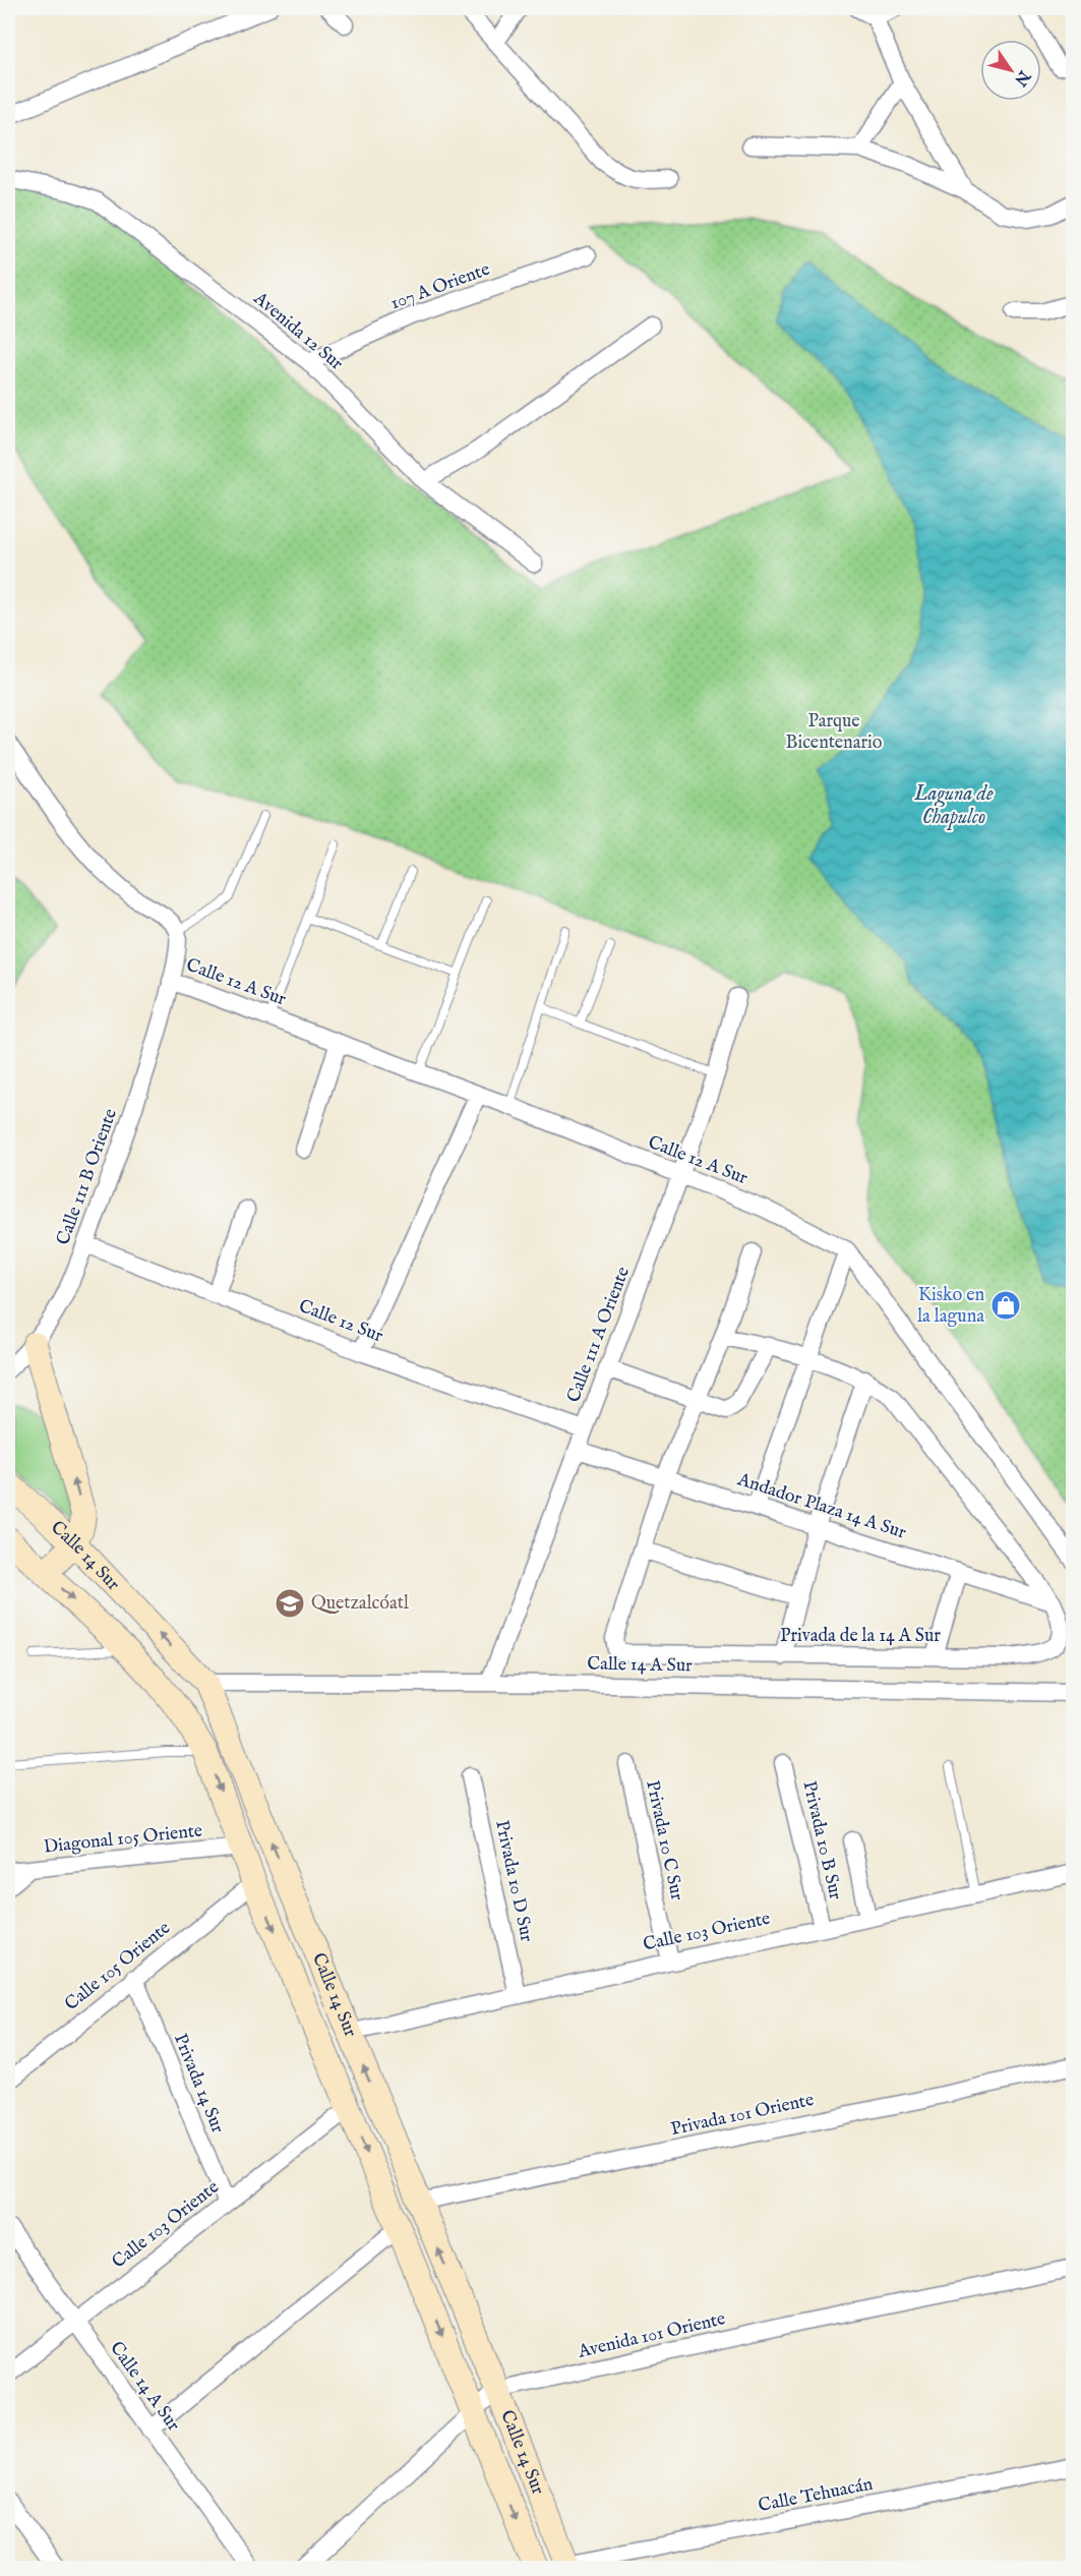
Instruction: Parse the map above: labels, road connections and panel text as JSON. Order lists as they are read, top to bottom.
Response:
{
  "streets": {
    "main road": ["Calle 14 Sur"],
    "street": [
      "107 A Oriente",
      "Avenida 12 Sur",
      "Calle 12 A Sur",
      "Calle 111 B Oriente",
      "Calle 12 Sur",
      "Calle 111 A Oriente",
      "Andador Plaza 14 A Sur",
      "Privada de la 14 A Sur",
      "Calle 14 A Sur",
      "Diagonal 105 Oriente",
      "Privada 10 C Sur",
      "Privada 10 B Sur",
      "Privada 10 D Sur",
      "Calle 103 Oriente",
      "Calle 105 Oriente",
      "Privada 14 Sur",
      "Privada 101 Oriente",
      "Avenida 101 Oriente",
      "Calle Tehuacán"
    ]
  },
  "crossings": [
    ["107 A Oriente", "Avenida 12 Sur"],
    ["Calle 12 A Sur", "Calle 111 B Oriente"],
    ["Calle 12 A Sur", "Calle 111 A Oriente"],
    ["Calle 111 B Oriente", "Calle 12 Sur"],
    ["Calle 12 Sur", "Calle 111 A Oriente"],
    ["Calle 111 A Oriente", "Andador Plaza 14 A Sur"],
    ["Calle 111 A Oriente", "Calle 14 A Sur"],
    ["Andador Plaza 14 A Sur", "Privada de la 14 A Sur"],
    ["Calle 14 Sur", "Calle 14 A Sur"],
    ["Calle 14 Sur", "Diagonal 105 Oriente"],
    ["Calle 14 Sur", "Calle 103 Oriente"],
    ["Calle 14 Sur", "Calle 105 Oriente"],
    ["Calle 14 Sur", "Privada 101 Oriente"],
    ["Calle 14 Sur", "Avenida 101 Oriente"],
    ["Calle 14 Sur", "Calle Tehuacán"],
    ["Calle 14 A Sur", "Calle 103 Oriente"],
    ["Privada 10 C Sur", "Calle 103 Oriente"],
    ["Privada 10 B Sur", "Calle 103 Oriente"],
    ["Privada 10 D Sur", "Calle 103 Oriente"],
    ["Calle 103 Oriente", "Privada 14 Sur"],
    ["Calle 105 Oriente", "Privada 14 Sur"]
  ],
  "water": ["Laguna de Chapulco"],
  "parks": ["Parque Bicentenario"],
  "places": {
    "shop": ["Kisko en la laguna"],
    "school or university": ["Quetzalcóatl"]
  },
  "north": "bottom right"
}
